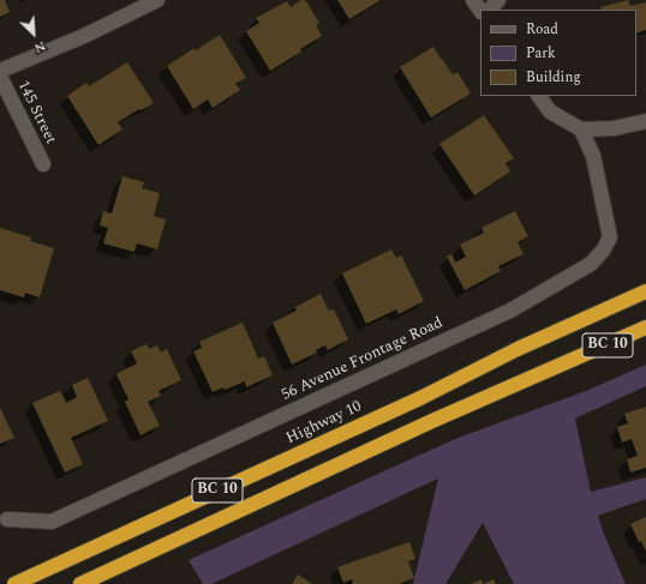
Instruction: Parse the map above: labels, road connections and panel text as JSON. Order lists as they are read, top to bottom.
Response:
{
  "streets": {
    "highway": ["BC 10", "Highway 10"],
    "street": ["145 Street", "56 Avenue Frontage Road"]
  },
  "legend": ["Road", "Park", "Building"],
  "north": "bottom right"
}
